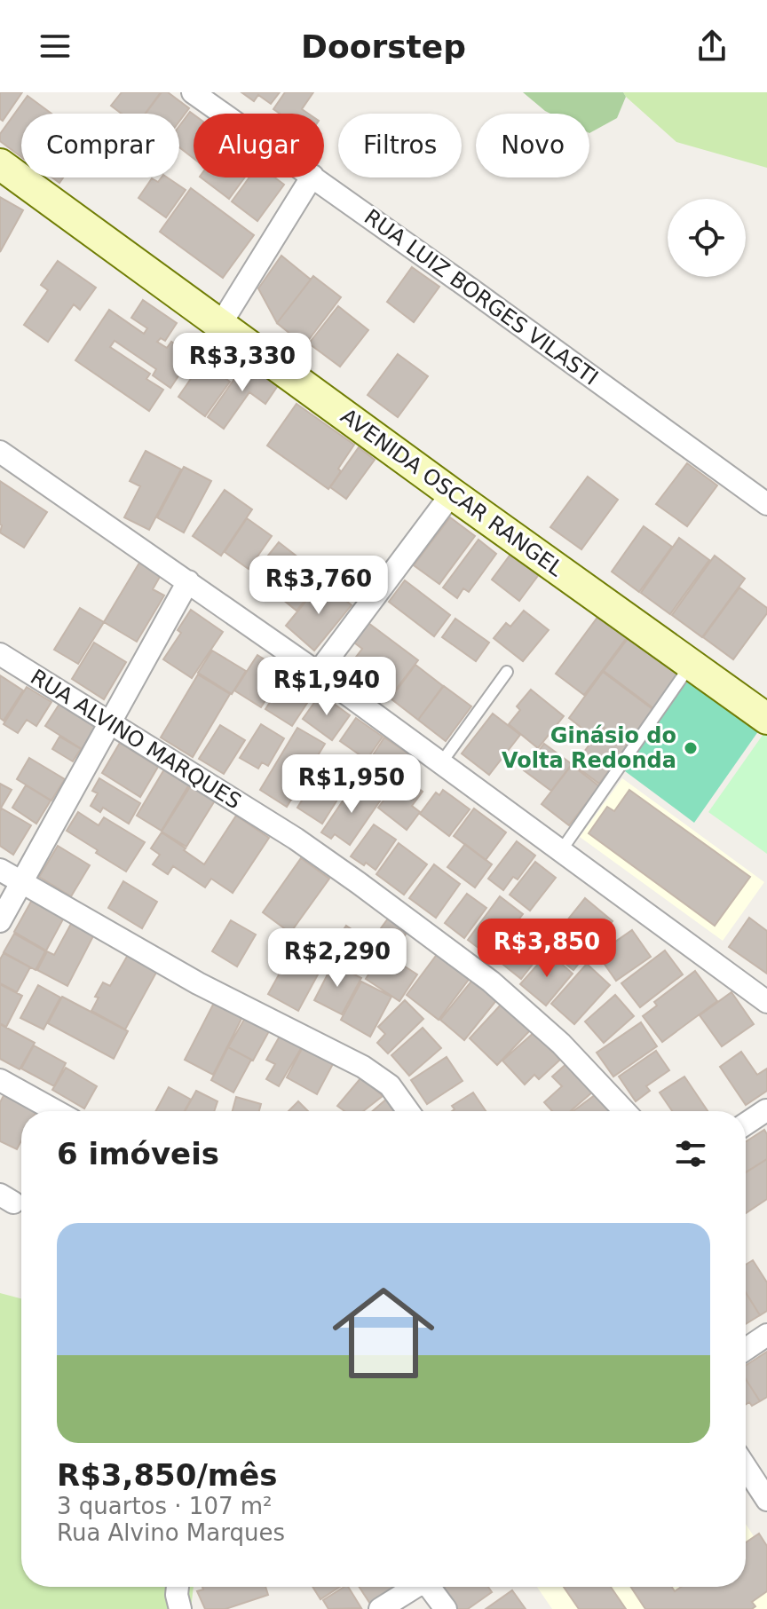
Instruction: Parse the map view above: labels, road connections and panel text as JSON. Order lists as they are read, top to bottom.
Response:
{
  "streets": {
    "main road": ["AVENIDA OSCAR RANGEL"],
    "street": ["RUA LUIZ BORGES VILASTI", "RUA ALVINO MARQUES"]
  },
  "places": ["Ginásio do Volta Redonda"],
  "page": {
    "header": "Doorstep",
    "chip": [
      "Comprar",
      "Alugar",
      "Filtros",
      "Novo"
    ],
    "price": [
      "R$3,330",
      "R$3,760",
      "R$1,940",
      "R$1,950",
      "R$3,850",
      "R$2,290"
    ],
    "heading": "6 imóveis",
    "list": [
      {
        "name": "R$3,850/mês",
        "note": "3 quartos · 107 m² · Rua Alvino Marques"
      }
    ]
  }
}
